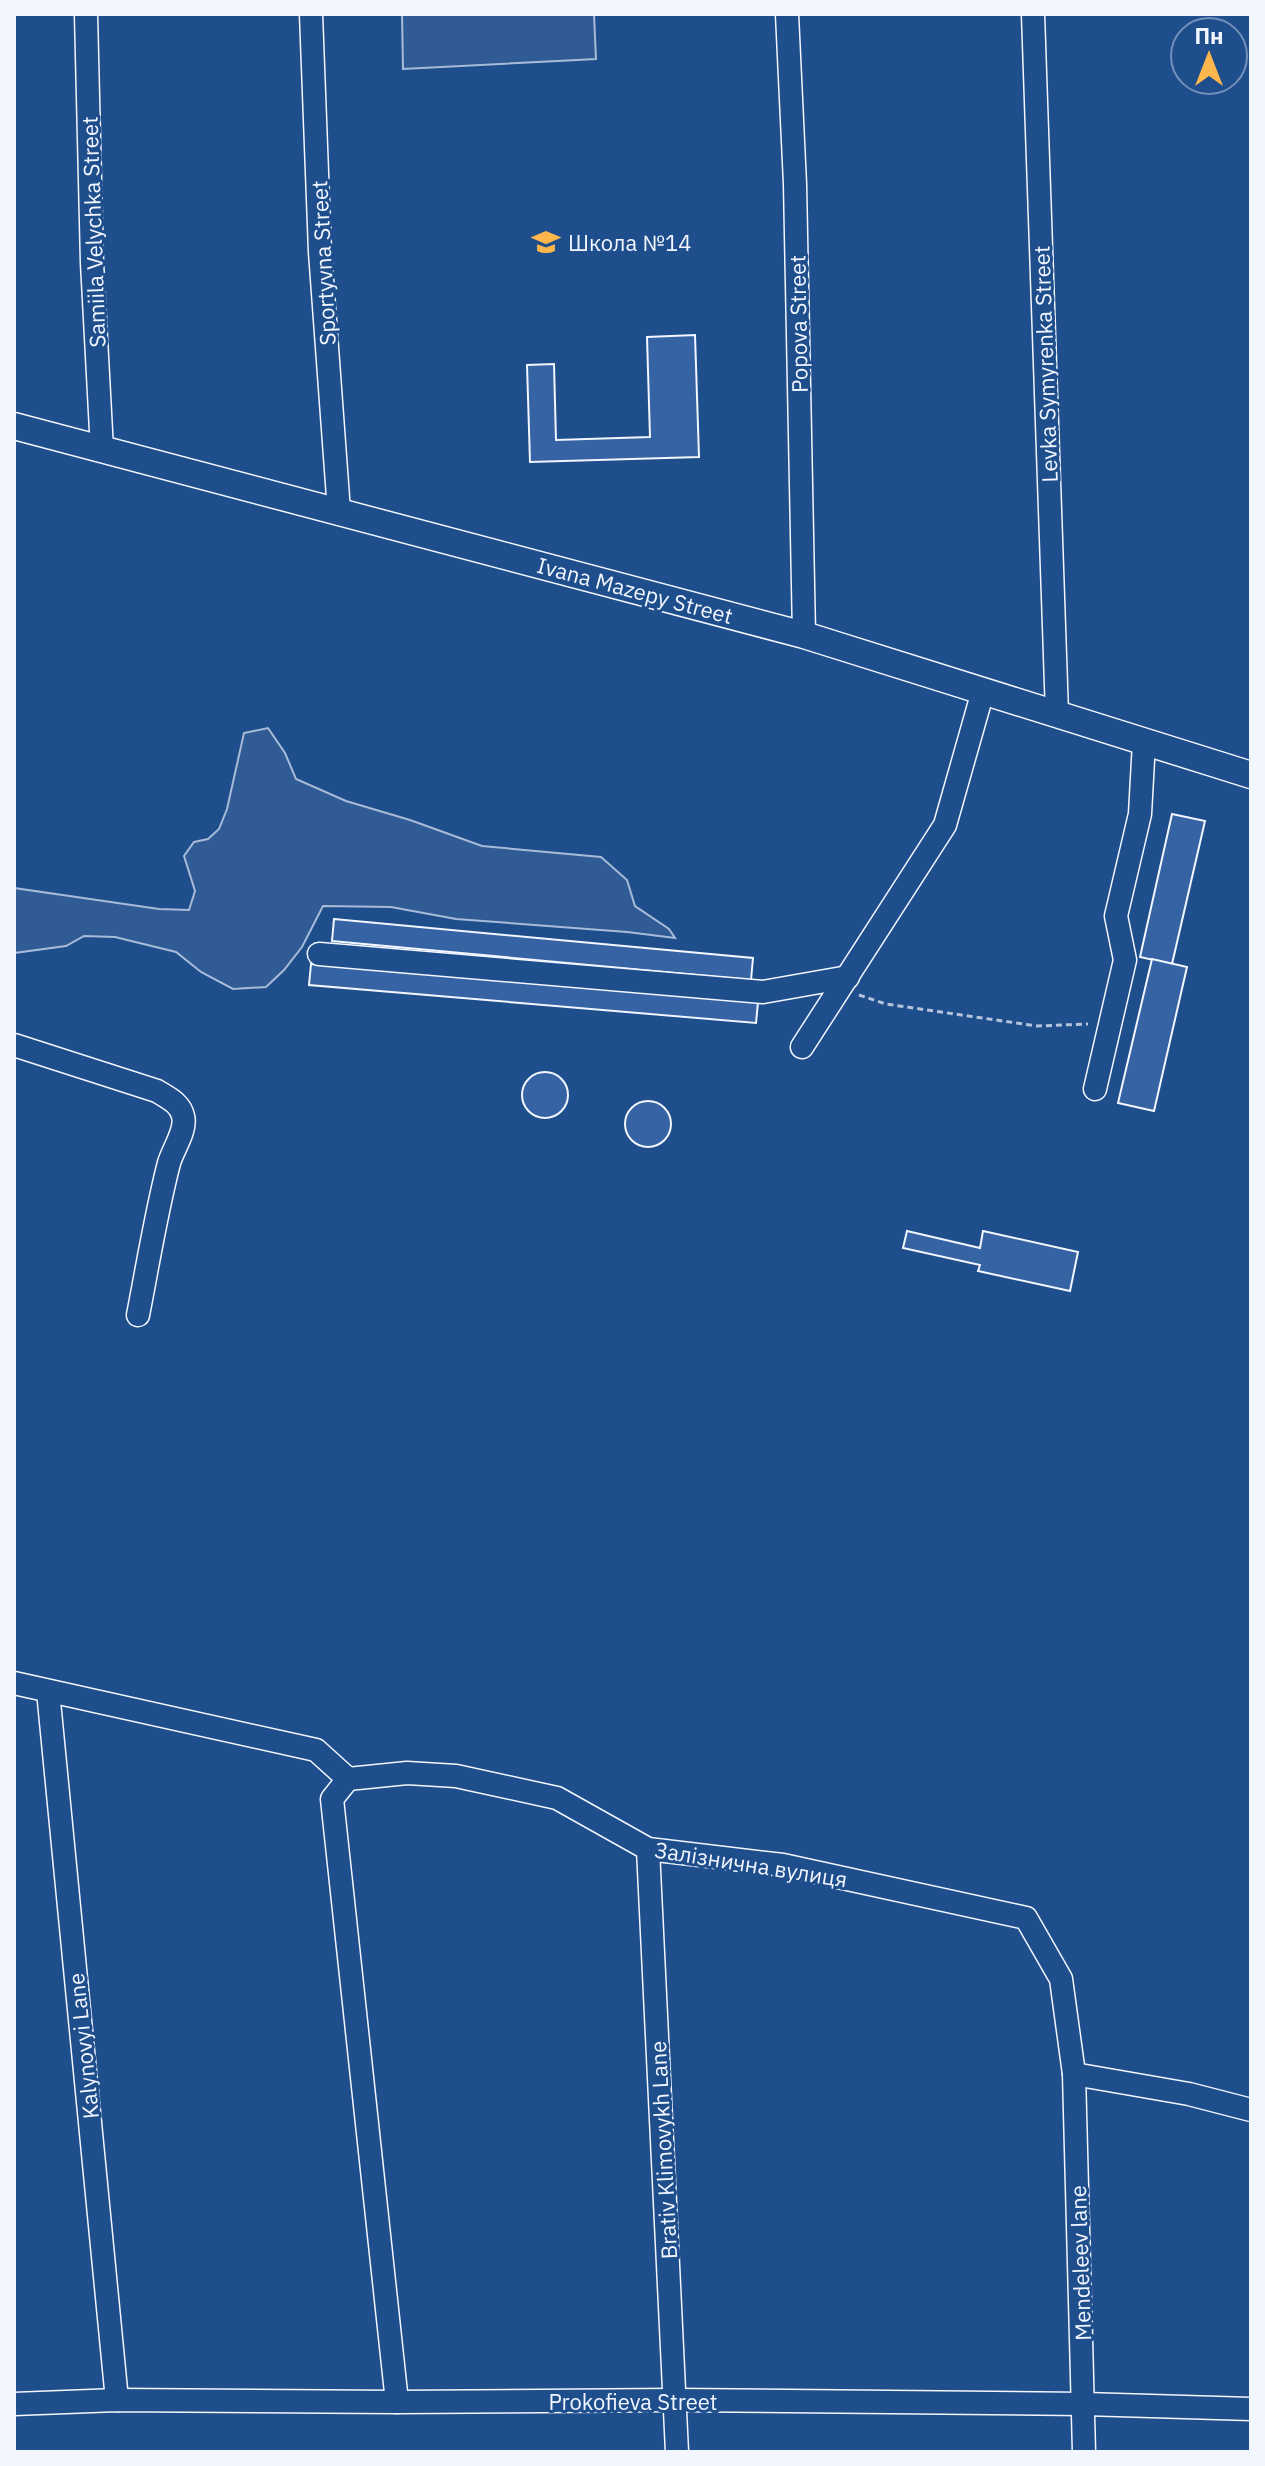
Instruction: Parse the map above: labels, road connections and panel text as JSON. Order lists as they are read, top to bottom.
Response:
{
  "streets": {
    "main road": ["Ivana Mazepy Street"],
    "street": [
      "Samiila Velychka Street",
      "Sportyvna Street",
      "Popova Street",
      "Levka Symyrenka Street",
      "Залізнична вулиця",
      "Kalynovyi Lane",
      "Brativ Klimovykh Lane",
      "Mendeleev lane",
      "Prokofieva Street"
    ]
  },
  "crossings": [
    ["Samiila Velychka Street", "Ivana Mazepy Street"],
    ["Sportyvna Street", "Ivana Mazepy Street"],
    ["Popova Street", "Ivana Mazepy Street"],
    ["Levka Symyrenka Street", "Ivana Mazepy Street"],
    ["Залізнична вулиця", "Brativ Klimovykh Lane"],
    ["Залізнична вулиця", "Mendeleev lane"],
    ["Kalynovyi Lane", "Prokofieva Street"],
    ["Brativ Klimovykh Lane", "Prokofieva Street"],
    ["Mendeleev lane", "Prokofieva Street"]
  ],
  "places": {
    "school or university": ["Школа №14"]
  },
  "north": "top"
}
